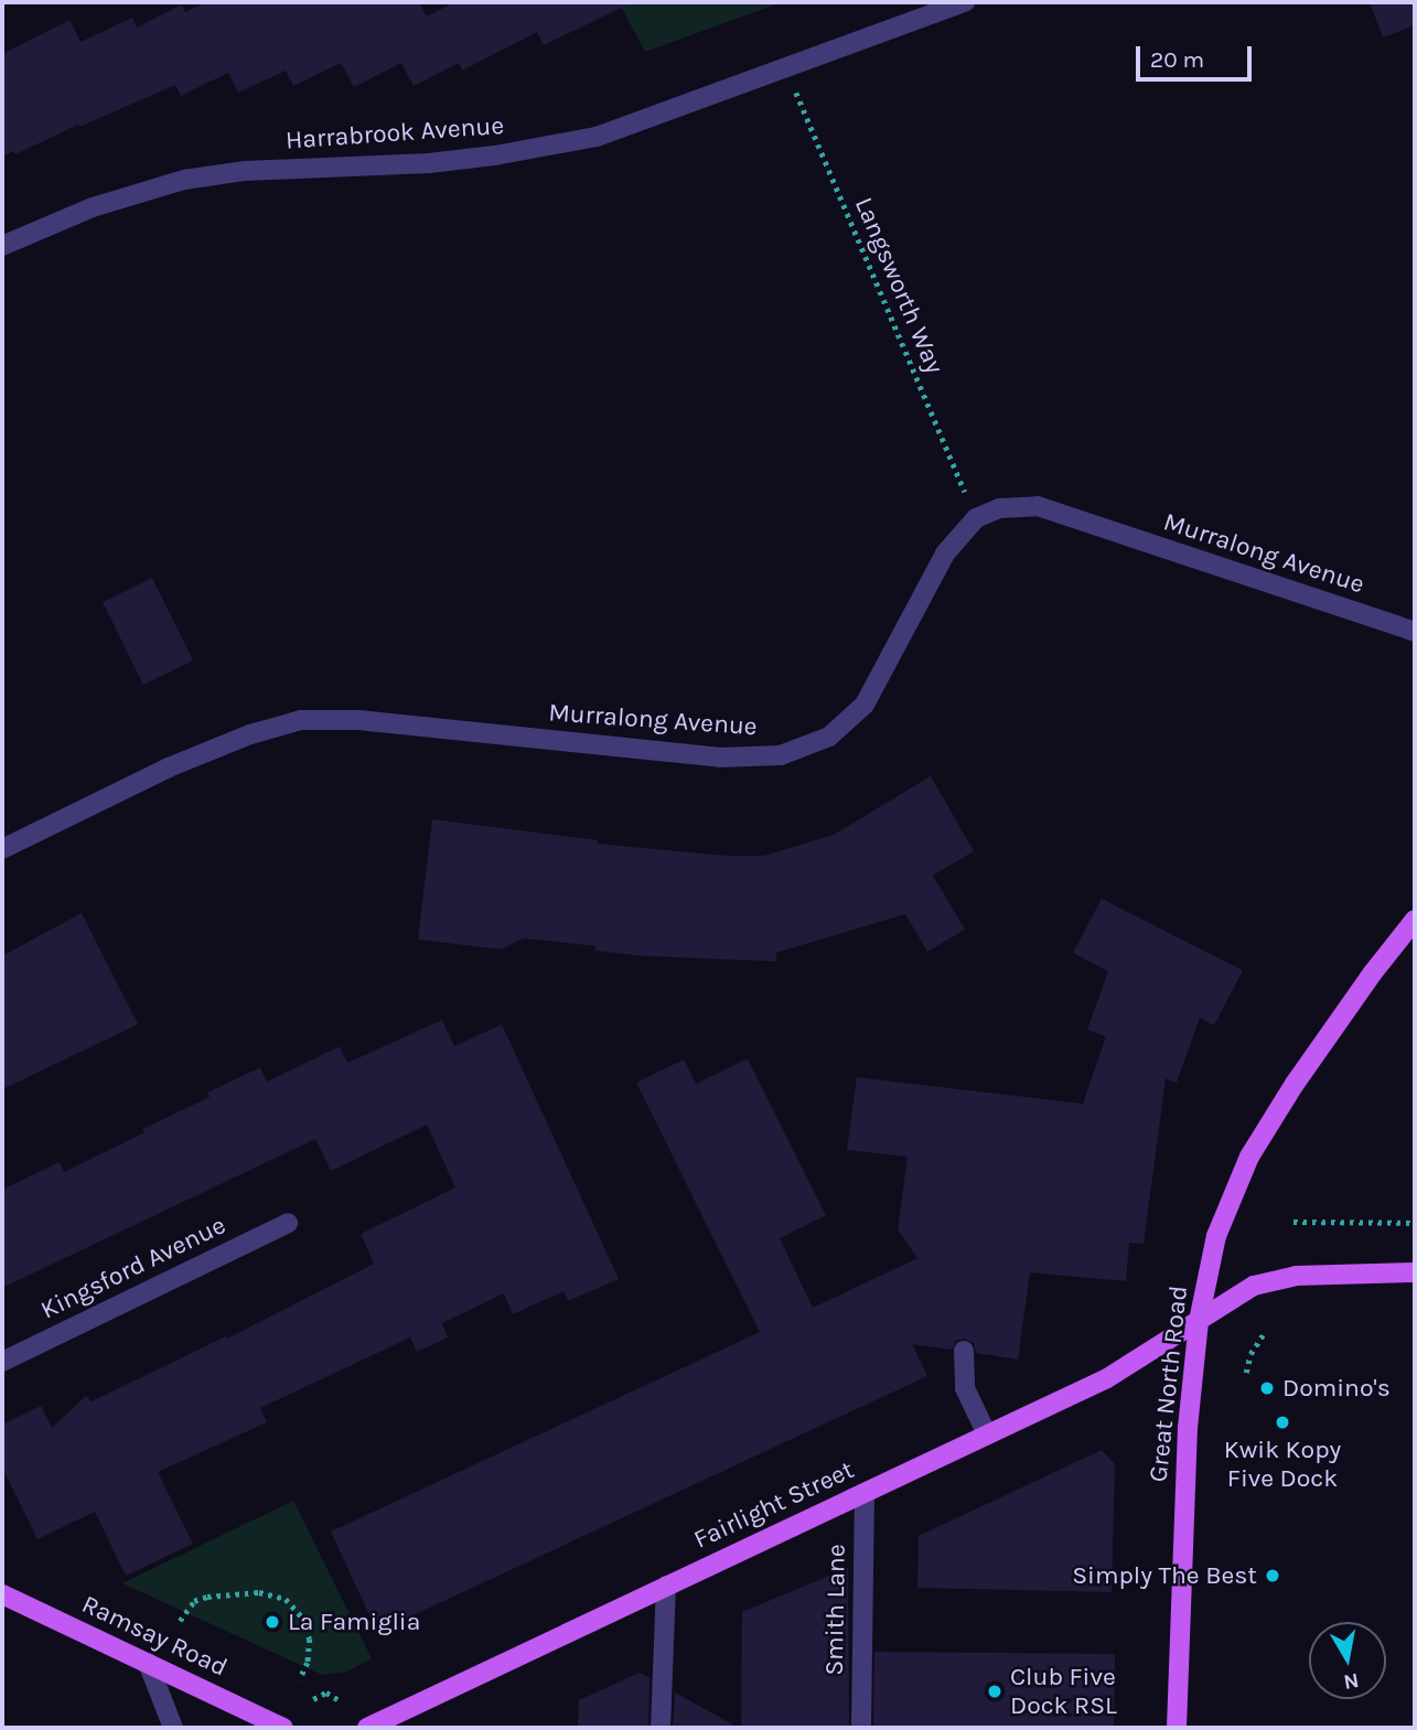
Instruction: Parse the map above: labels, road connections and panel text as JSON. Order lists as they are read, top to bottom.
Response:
{
  "streets": {
    "main road": ["Great North Road", "Fairlight Street", "Ramsay Road"],
    "street": [
      "Harrabrook Avenue",
      "Murralong Avenue",
      "Kingsford Avenue",
      "Smith Lane"
    ],
    "path": ["Langsworth Way"]
  },
  "crossings": [
    ["Harrabrook Avenue", "Langsworth Way"],
    ["Langsworth Way", "Murralong Avenue"],
    ["Great North Road", "Fairlight Street"],
    ["Fairlight Street", "Smith Lane"]
  ],
  "places": [
    "Domino's",
    "Kwik Kopy Five Dock",
    "Simply The Best",
    "La Famiglia",
    "Club Five Dock RSL"
  ],
  "scale_bar": "20 m",
  "north": "bottom"
}
